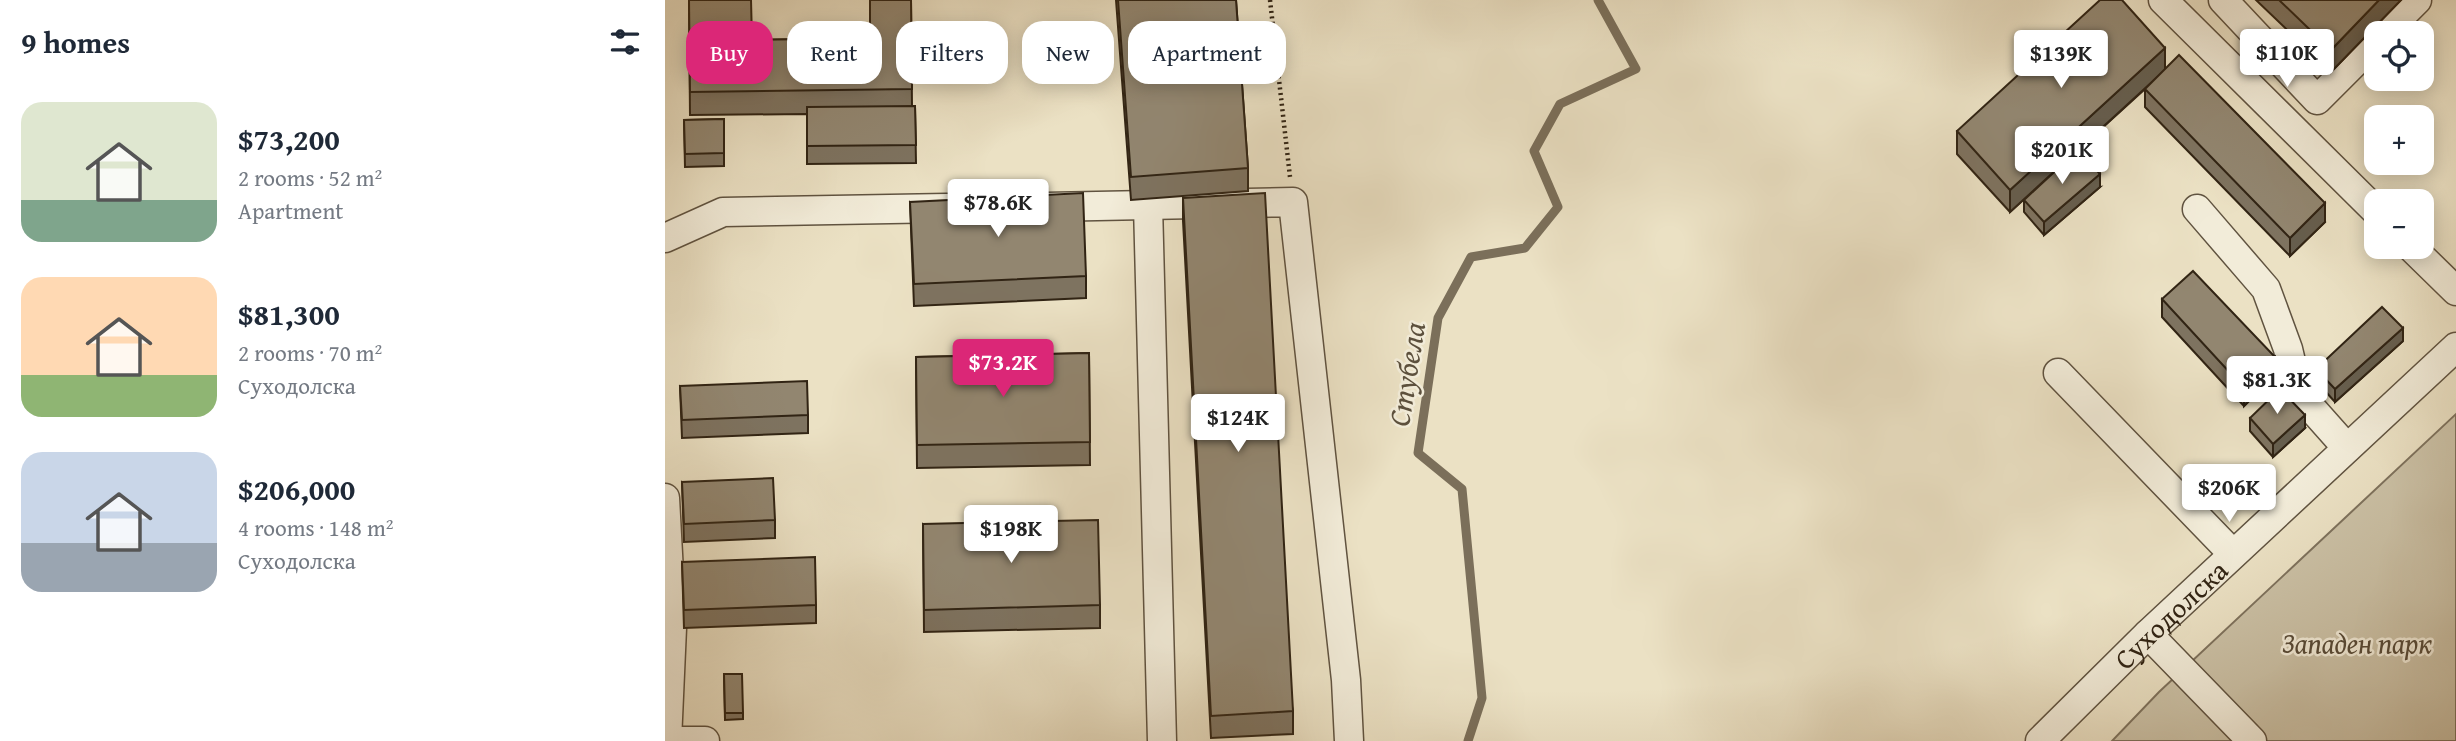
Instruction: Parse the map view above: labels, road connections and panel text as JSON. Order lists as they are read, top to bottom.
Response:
{
  "streets": {
    "street": ["Суходолска"]
  },
  "water": ["Стубела"],
  "parks": ["Западен парк"],
  "page": {
    "heading": "9 homes",
    "map_buttons": ["+", "−"],
    "chip": [
      "Buy",
      "Rent",
      "Filters",
      "New",
      "Apartment"
    ],
    "price": [
      "$110K",
      "$139K",
      "$201K",
      "$78.6K",
      "$73.2K",
      "$81.3K",
      "$124K",
      "$206K",
      "$198K"
    ],
    "list": [
      {
        "name": "$73,200",
        "note": "2 rooms · 52 m² · Apartment"
      },
      {
        "name": "$81,300",
        "note": "2 rooms · 70 m² · Суходолска"
      },
      {
        "name": "$206,000",
        "note": "4 rooms · 148 m² · Суходолска"
      }
    ]
  }
}
